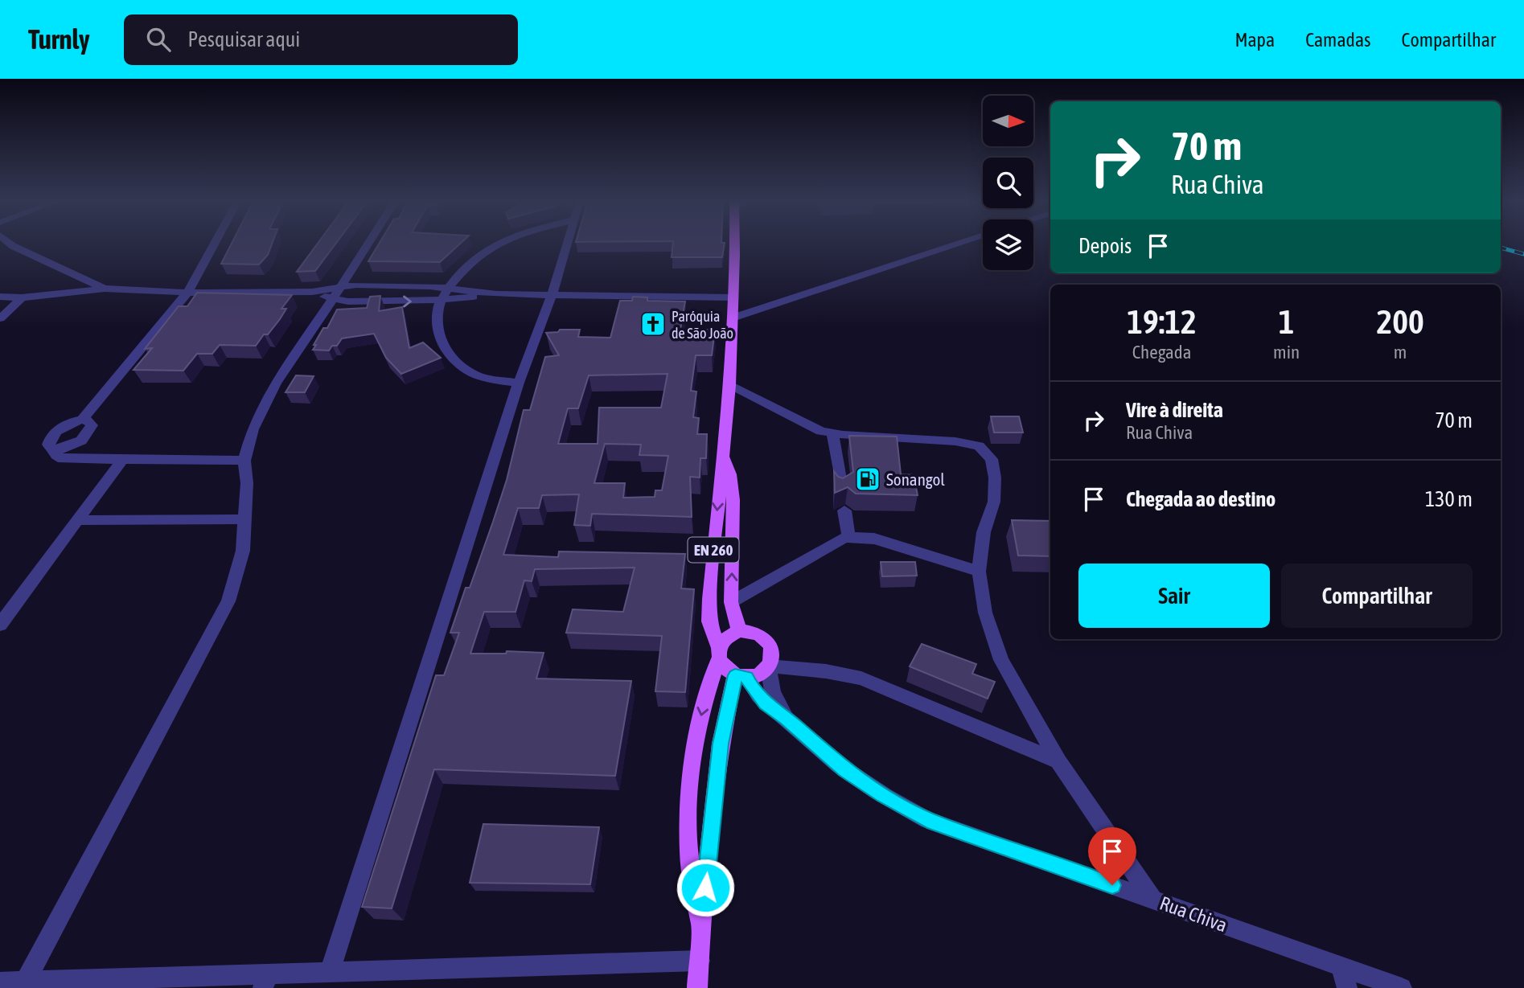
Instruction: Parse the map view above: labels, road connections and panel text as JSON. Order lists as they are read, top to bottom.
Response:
{
  "streets": {
    "main road": ["EN 260"],
    "street": ["Rua Chiva"]
  },
  "crossings": [
    ["EN 260", "Rua Chiva"]
  ],
  "places": {
    "church": ["Paróquia de São João"],
    "fuel station": ["Sonangol"]
  },
  "north": "right",
  "page": {
    "header": "Turnly",
    "search": "Pesquisar aqui",
    "nav": ["Mapa", "Camadas", "Compartilhar"],
    "turn": ["70 m", "Rua Chiva"],
    "then": "Depois",
    "eta": [
      "19:12",
      "Chegada",
      "1",
      "min",
      "200",
      "m"
    ],
    "list": [
      {
        "name": "Vire à direita",
        "note": "Rua Chiva",
        "value": "70 m"
      },
      {
        "name": "Chegada ao destino",
        "value": "130 m"
      }
    ],
    "buttons": ["Sair", "Compartilhar"]
  }
}
